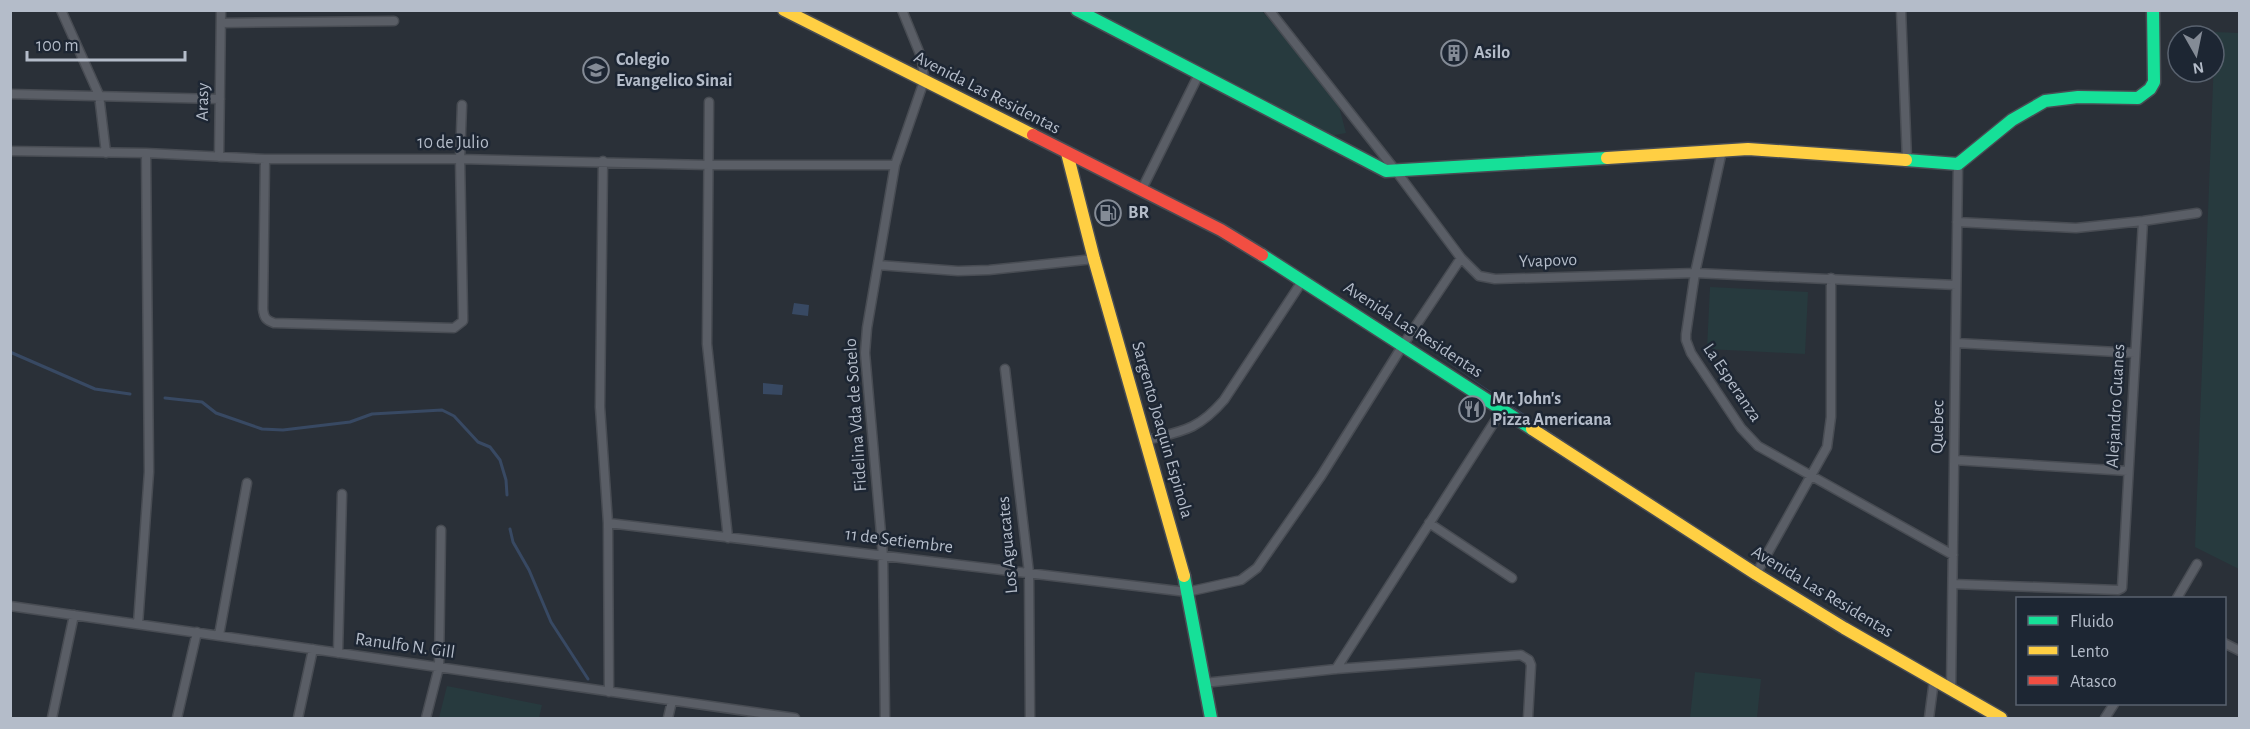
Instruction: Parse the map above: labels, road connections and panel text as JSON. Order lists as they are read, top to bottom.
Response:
{
  "streets": {
    "street": [
      "Avenida Las Residentas",
      "Arasy",
      "10 de Julio",
      "Yvapovo",
      "La Esperanza",
      "Alejandro Guanes",
      "Fidelina Vda de Sotelo",
      "Quebec",
      "Sargento Joaquin Espinola",
      "11 de Setiembre",
      "Los Aguacates",
      "Ranulfo N. Gill"
    ]
  },
  "crossings": [
    ["Avenida Las Residentas", "Fidelina Vda de Sotelo"],
    ["Avenida Las Residentas", "Quebec"],
    ["Avenida Las Residentas", "Sargento Joaquin Espinola"],
    ["Avenida Las Residentas", "11 de Setiembre"],
    ["Arasy", "10 de Julio"],
    ["10 de Julio", "Fidelina Vda de Sotelo"],
    ["Yvapovo", "La Esperanza"],
    ["Yvapovo", "Quebec"],
    ["Yvapovo", "11 de Setiembre"],
    ["La Esperanza", "Quebec"],
    ["Alejandro Guanes", "Quebec"],
    ["Fidelina Vda de Sotelo", "11 de Setiembre"],
    ["Sargento Joaquin Espinola", "11 de Setiembre"],
    ["11 de Setiembre", "Los Aguacates"]
  ],
  "places": {
    "building": ["Asilo"],
    "school or university": ["Colegio Evangelico Sinai"],
    "fuel station": ["BR"],
    "restaurant": ["Mr. John's Pizza Americana"]
  },
  "legend": ["Fluido", "Lento", "Atasco"],
  "scale_bar": "100 m",
  "north": "bottom"
}
